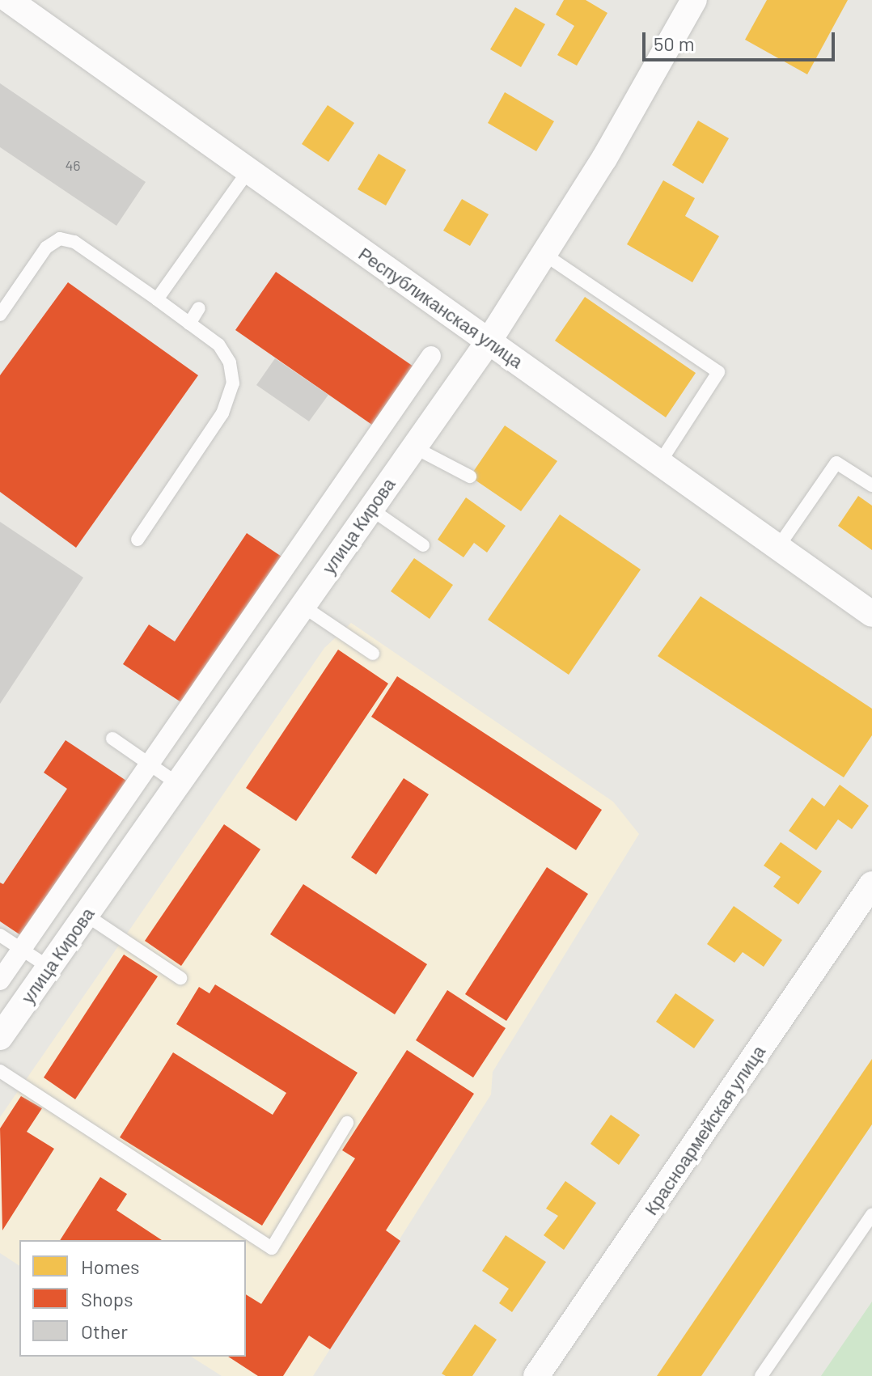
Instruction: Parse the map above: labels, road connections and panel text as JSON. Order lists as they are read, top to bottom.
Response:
{
  "streets": {
    "street": ["Республиканская улица", "улица Кирова", "Красноармейская улица"]
  },
  "crossings": [
    ["Республиканская улица", "улица Кирова"]
  ],
  "house_numbers": ["46"],
  "legend": ["Homes", "Shops", "Other"],
  "scale_bar": "50 m"
}
